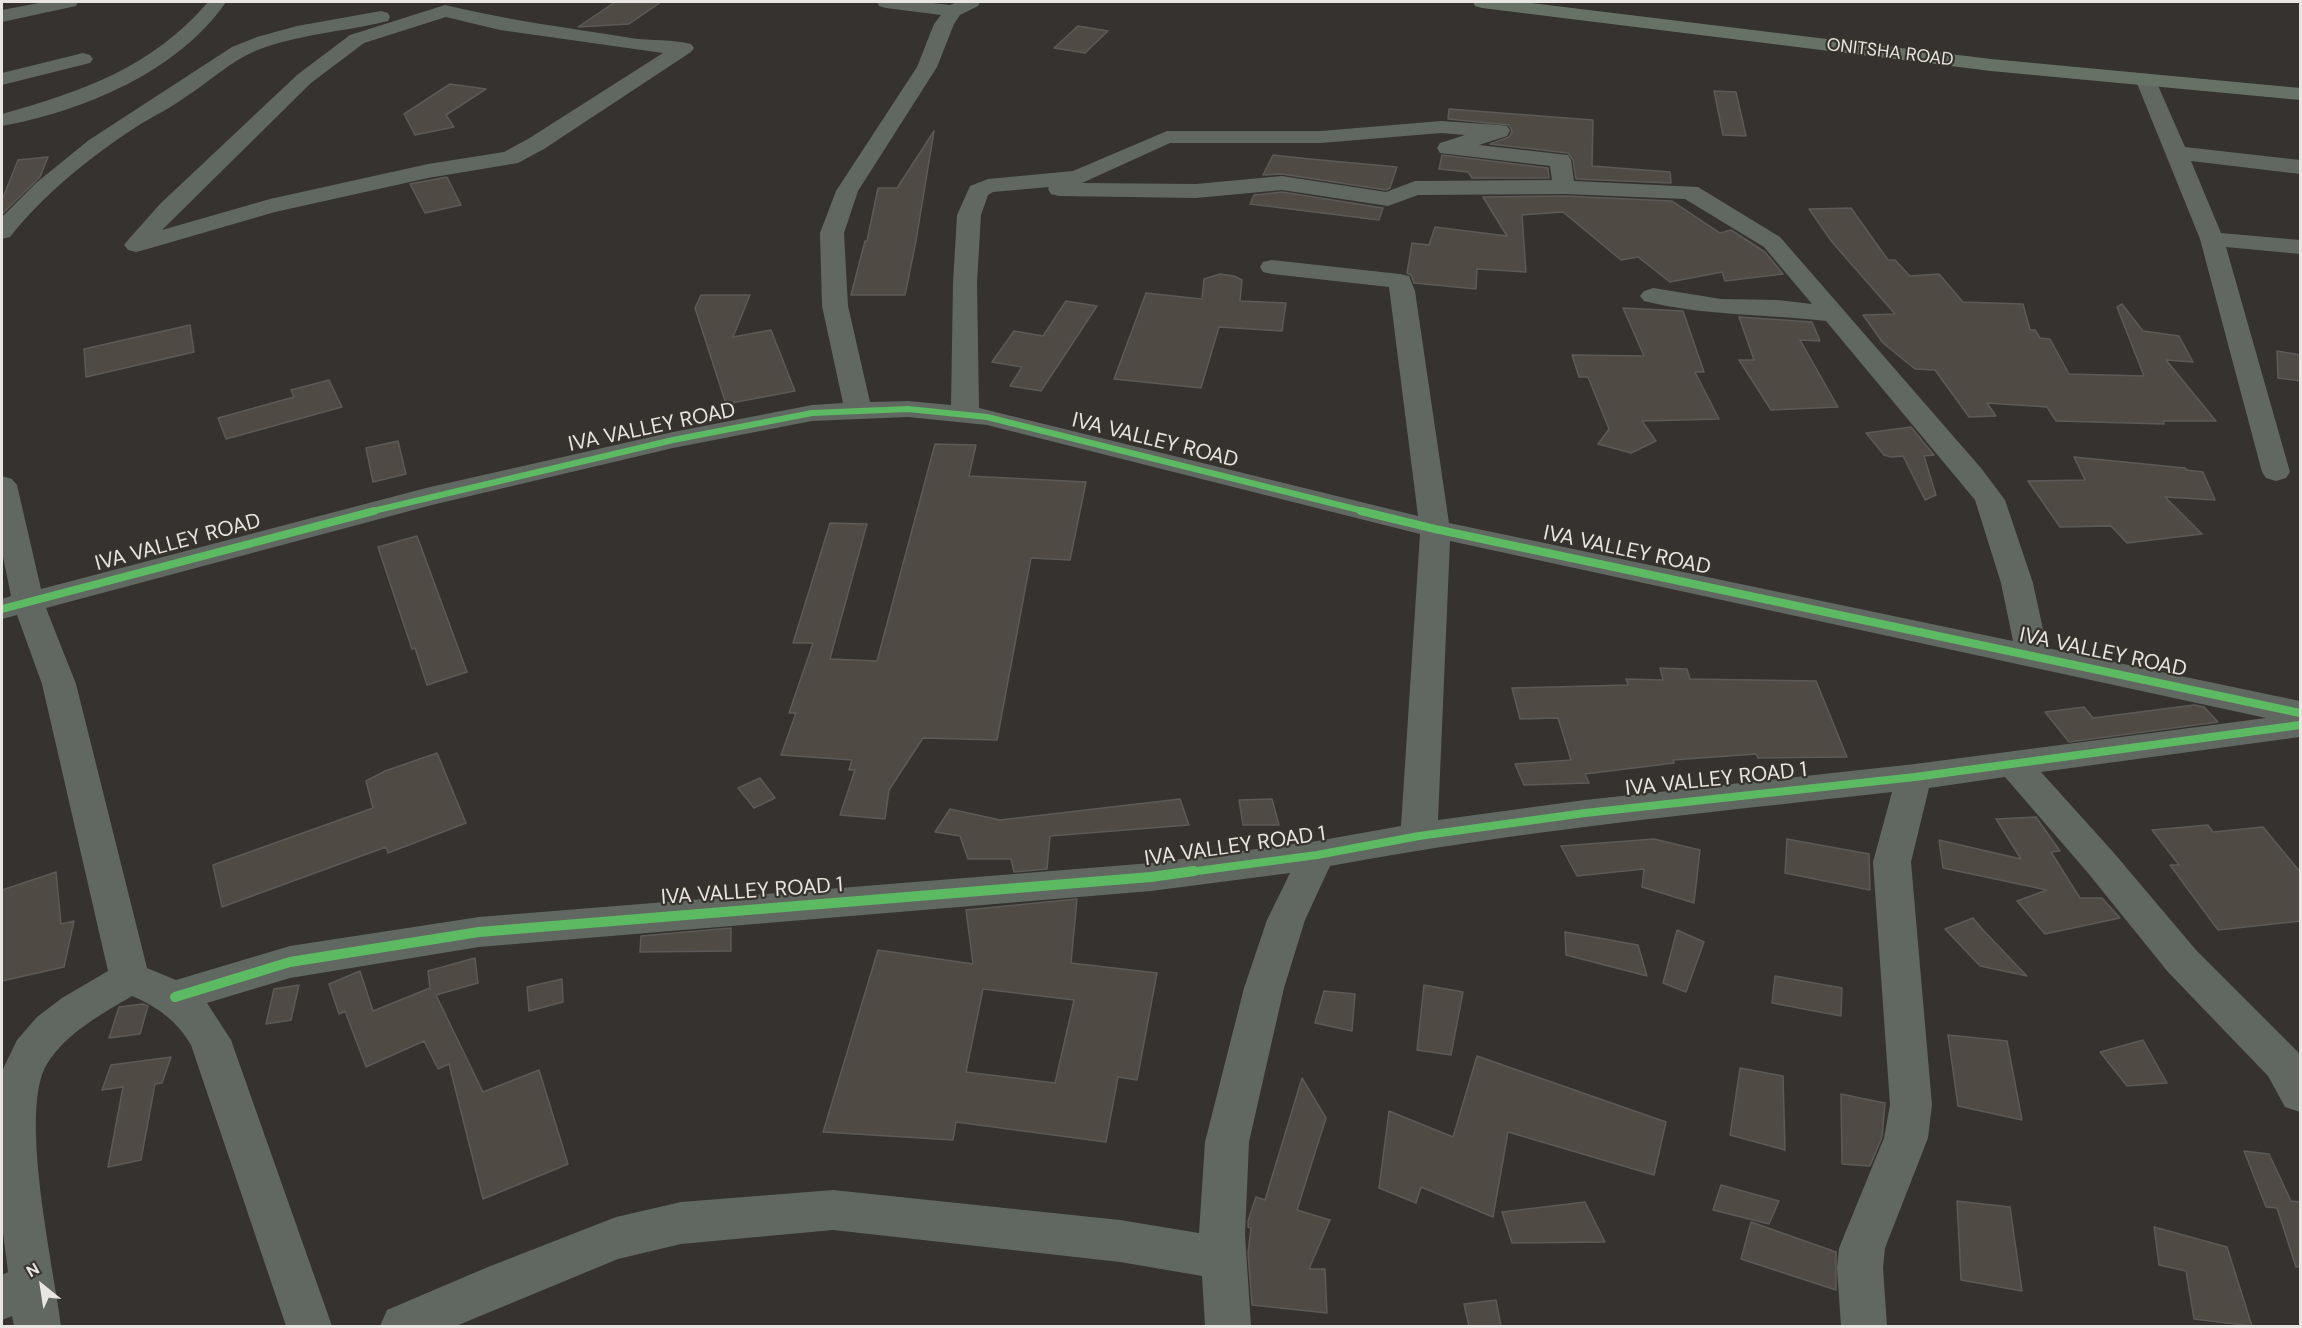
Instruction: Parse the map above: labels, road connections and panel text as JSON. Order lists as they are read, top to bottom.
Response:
{
  "streets": {
    "main road": ["ONITSHA ROAD"],
    "street": ["IVA VALLEY ROAD", "IVA VALLEY ROAD 1"]
  },
  "north": "top left"
}
